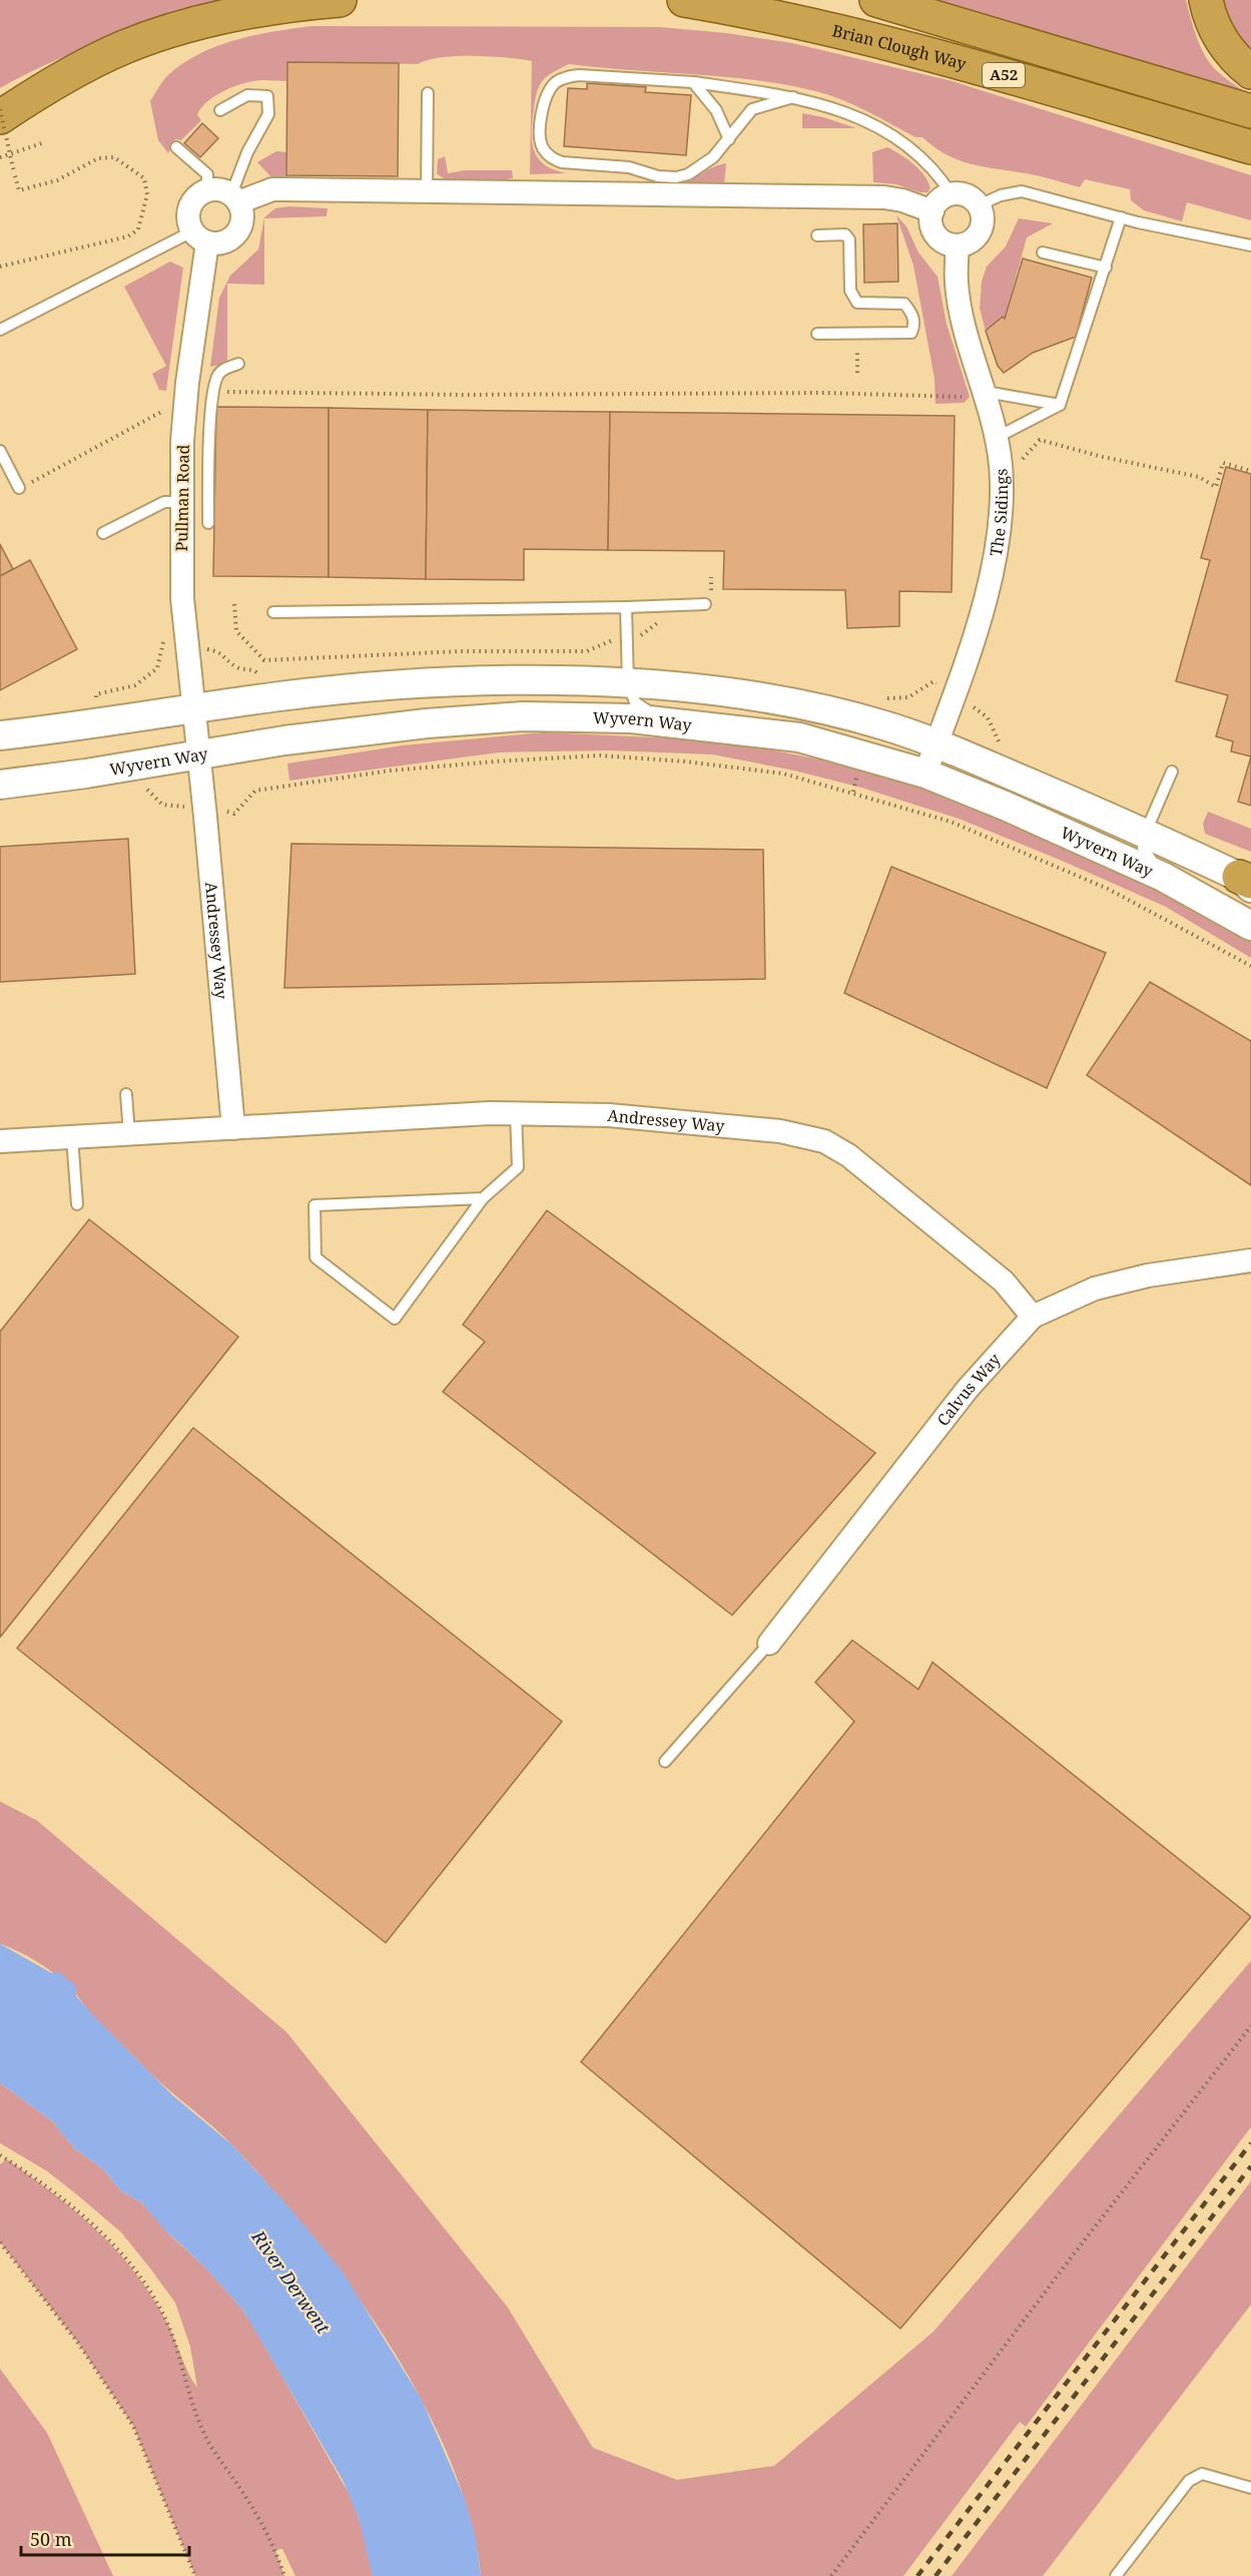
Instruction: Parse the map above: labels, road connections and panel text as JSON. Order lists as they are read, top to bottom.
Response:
{
  "streets": {
    "highway": ["Brian Clough Way", "A52"],
    "street": [
      "Pullman Road",
      "The Sidings",
      "Wyvern Way",
      "Andressey Way",
      "Calvus Way"
    ]
  },
  "crossings": [
    ["Pullman Road", "Wyvern Way"],
    ["Pullman Road", "Andressey Way"],
    ["The Sidings", "Wyvern Way"],
    ["Wyvern Way", "Andressey Way"],
    ["Andressey Way", "Calvus Way"]
  ],
  "water": ["River Derwent"],
  "scale_bar": "50 m"
}
